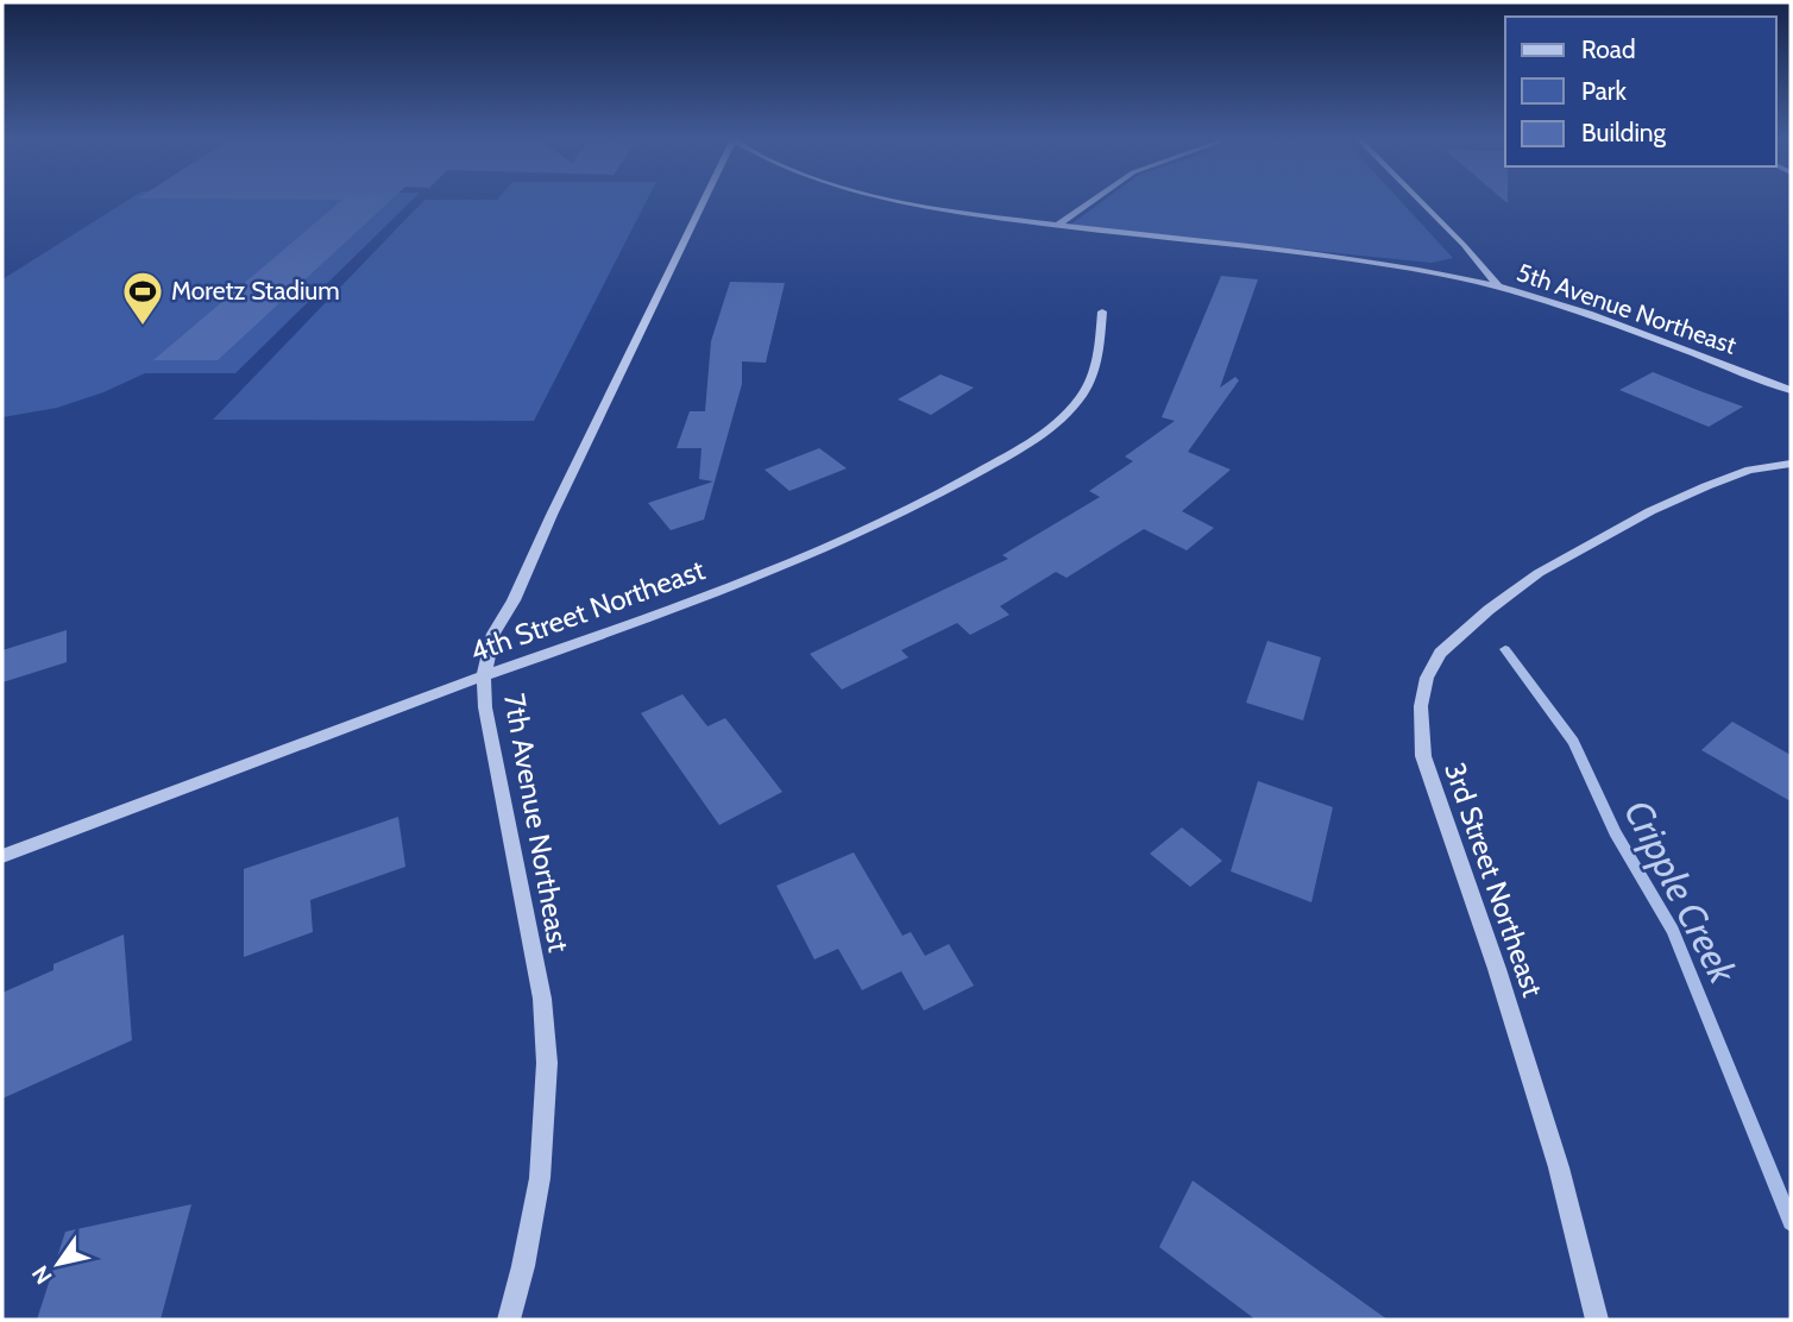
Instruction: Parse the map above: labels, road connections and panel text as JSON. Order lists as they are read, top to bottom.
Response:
{
  "streets": {
    "street": [
      "5th Avenue Northeast",
      "4th Street Northeast",
      "7th Avenue Northeast",
      "3rd Street Northeast"
    ]
  },
  "crossings": [
    ["4th Street Northeast", "7th Avenue Northeast"]
  ],
  "water": ["Cripple Creek"],
  "places": {
    "sports": ["Moretz Stadium"]
  },
  "legend": ["Road", "Park", "Building"],
  "north": "bottom left"
}
